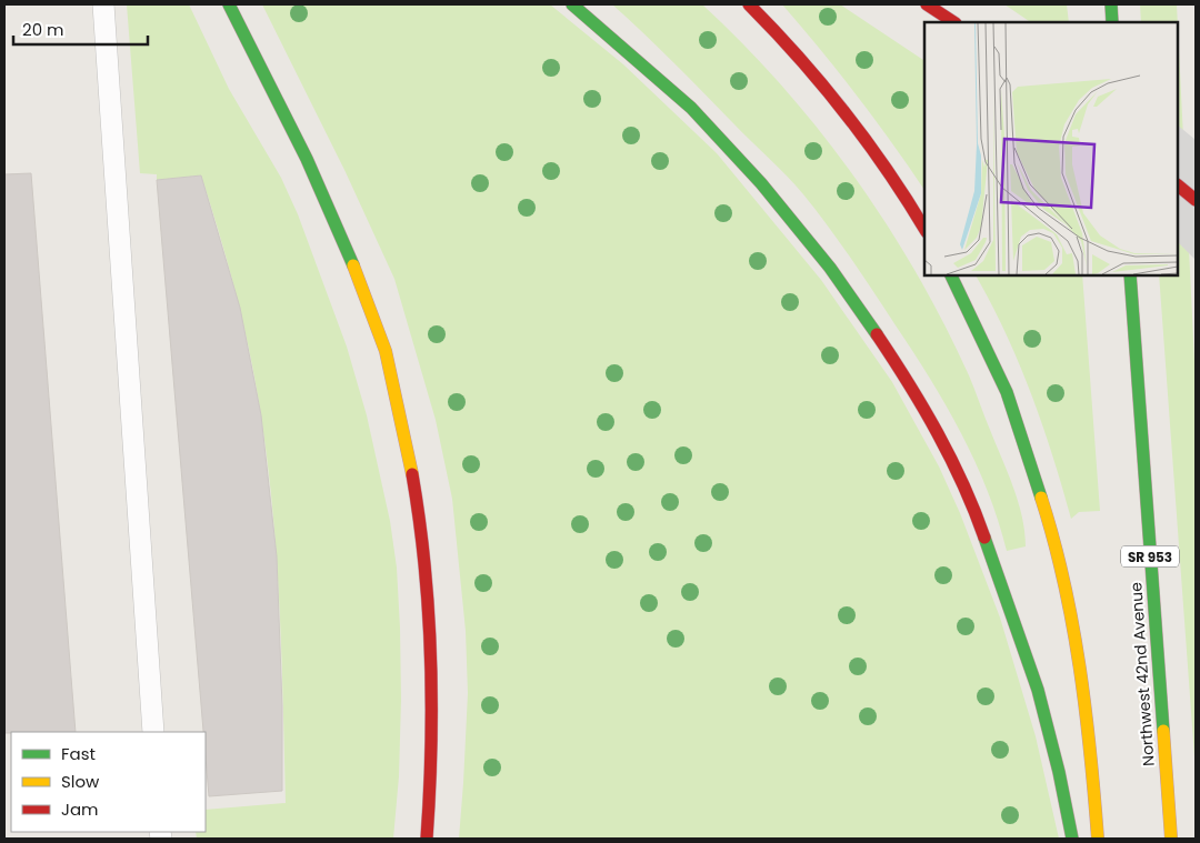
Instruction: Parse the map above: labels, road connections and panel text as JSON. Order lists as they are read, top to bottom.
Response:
{
  "streets": {
    "highway": ["SR 953", "Northwest 42nd Avenue"]
  },
  "legend": ["Fast", "Slow", "Jam"],
  "scale_bar": "20 m"
}
